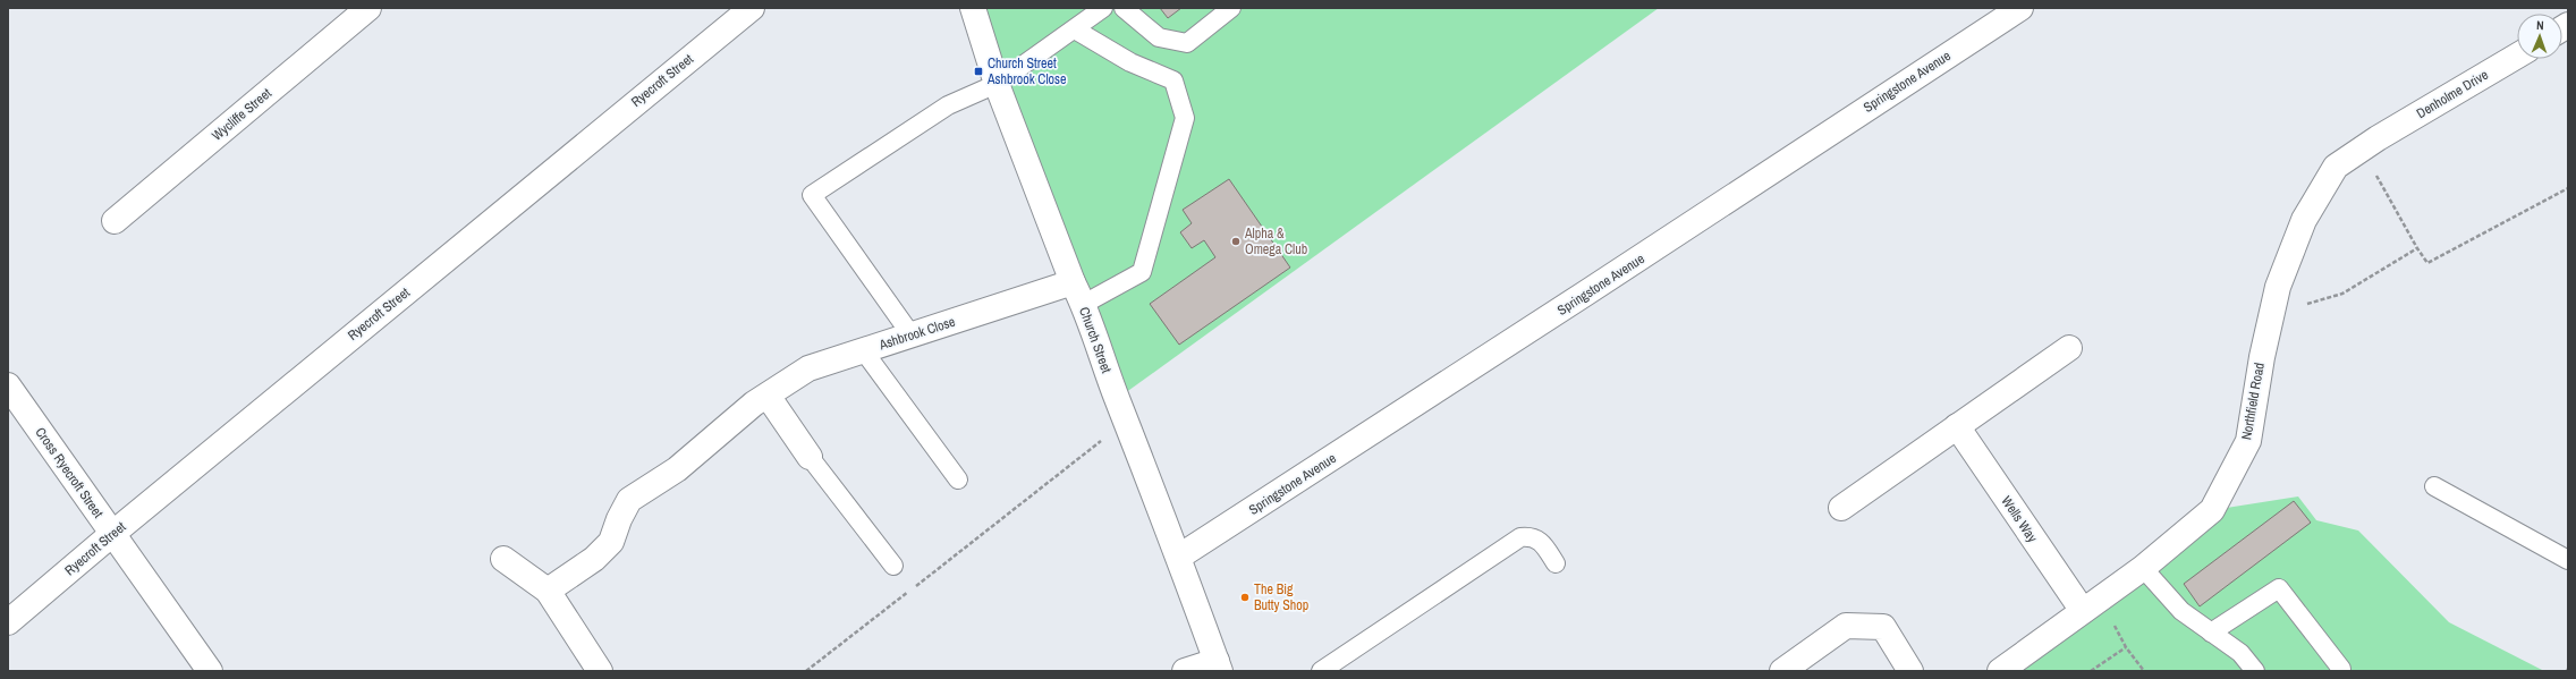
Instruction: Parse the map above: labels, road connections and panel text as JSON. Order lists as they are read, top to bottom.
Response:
{
  "streets": {
    "street": [
      "Ryecroft Street",
      "Springstone Avenue",
      "Denholme Drive",
      "Wycliffe Street",
      "Ashbrook Close",
      "Church Street",
      "Northfield Road",
      "Cross Ryecroft Street",
      "Wells Way"
    ]
  },
  "crossings": [
    ["Ryecroft Street", "Cross Ryecroft Street"],
    ["Springstone Avenue", "Church Street"],
    ["Denholme Drive", "Northfield Road"],
    ["Ashbrook Close", "Church Street"],
    ["Northfield Road", "Wells Way"]
  ],
  "places": {
    "transit": ["Church Street Ashbrook Close"],
    "other": ["Alpha & Omega Club", "The Big Butty Shop"]
  },
  "north": "top"
}
